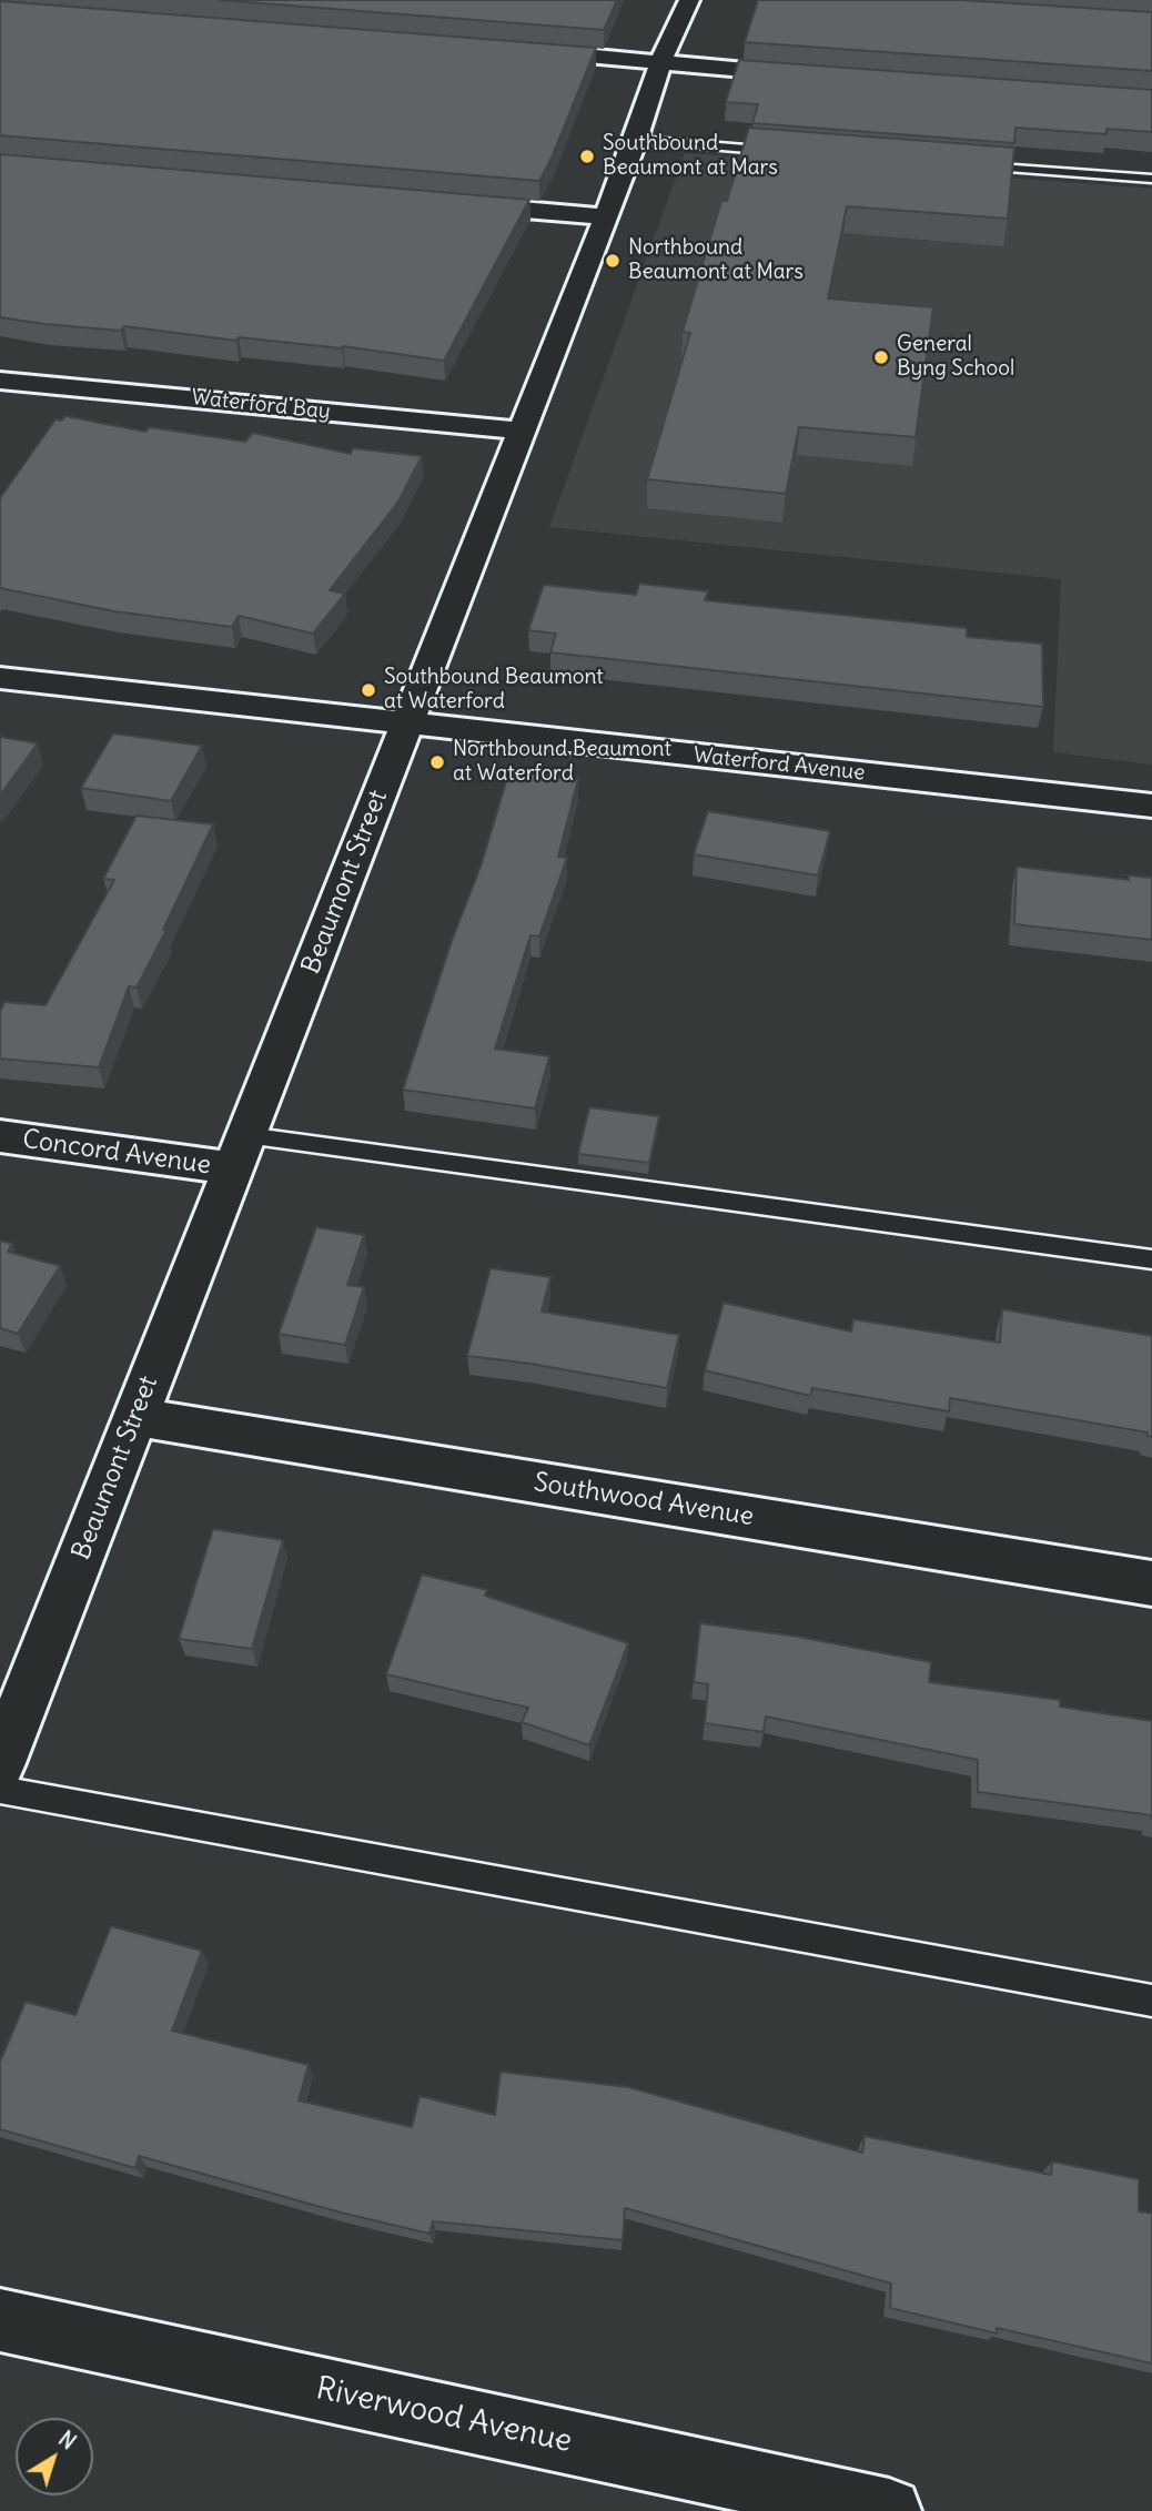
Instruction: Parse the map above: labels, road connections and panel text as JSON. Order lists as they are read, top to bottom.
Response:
{
  "streets": {
    "street": [
      "Waterford Bay",
      "Waterford Avenue",
      "Beaumont Street",
      "Concord Avenue",
      "Southwood Avenue",
      "Riverwood Avenue"
    ]
  },
  "crossings": [
    ["Waterford Bay", "Beaumont Street"],
    ["Waterford Avenue", "Beaumont Street"],
    ["Beaumont Street", "Concord Avenue"],
    ["Beaumont Street", "Southwood Avenue"]
  ],
  "places": [
    "Southbound Beaumont at Mars",
    "Northbound Beaumont at Mars",
    "General Byng School",
    "Southbound Beaumont at Waterford",
    "Northbound Beaumont at Waterford"
  ],
  "north": "top right"
}
